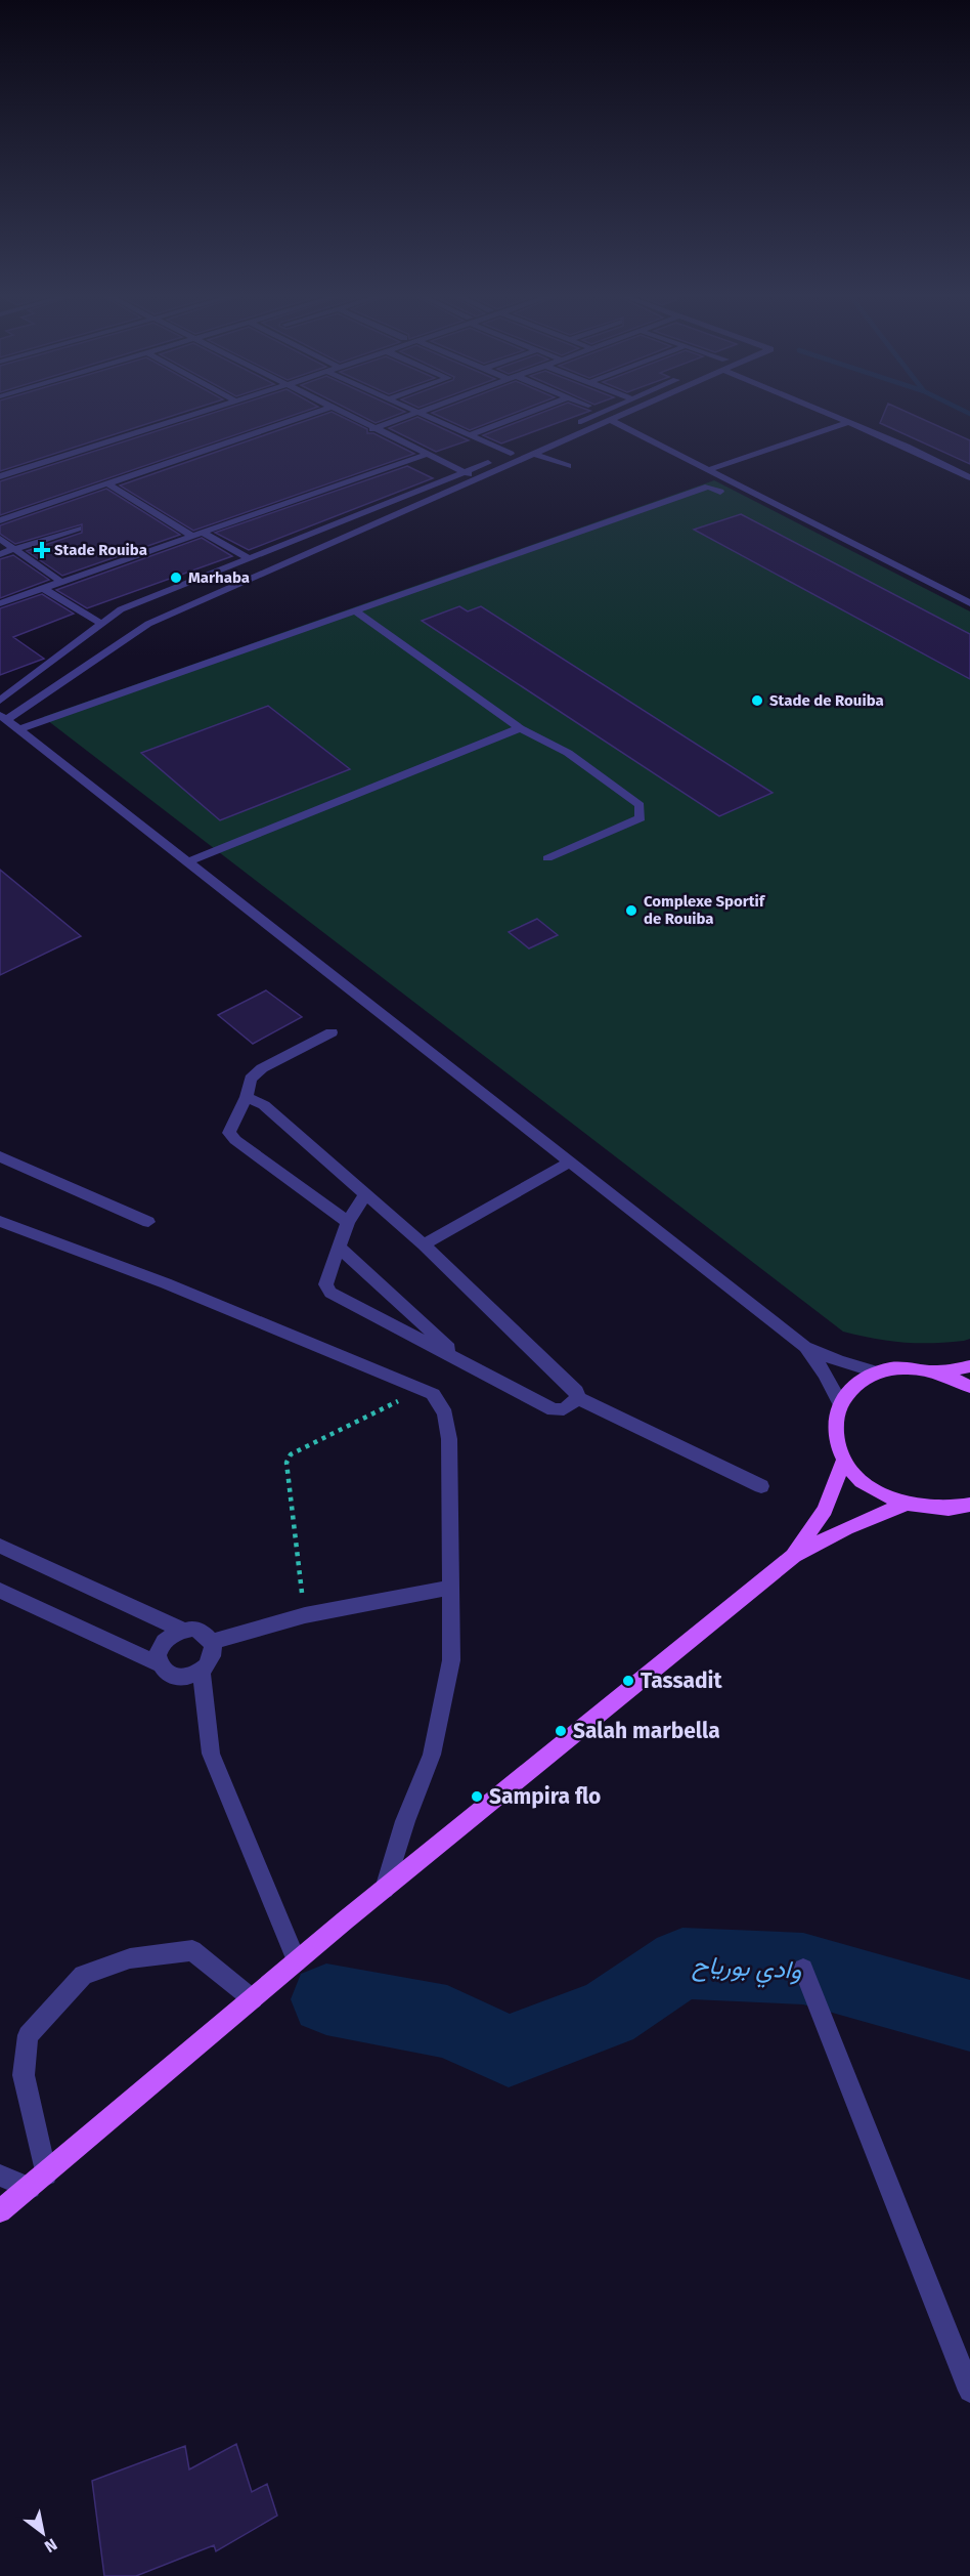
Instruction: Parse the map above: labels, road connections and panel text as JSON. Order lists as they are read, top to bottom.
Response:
{
  "water": ["وادي بورياح"],
  "places": {
    "health": ["Stade Rouiba"],
    "other": [
      "Marhaba",
      "Stade de Rouiba",
      "Complexe Sportif de Rouiba",
      "Tassadit",
      "Salah marbella",
      "Sampira flo"
    ]
  },
  "north": "bottom right"
}
